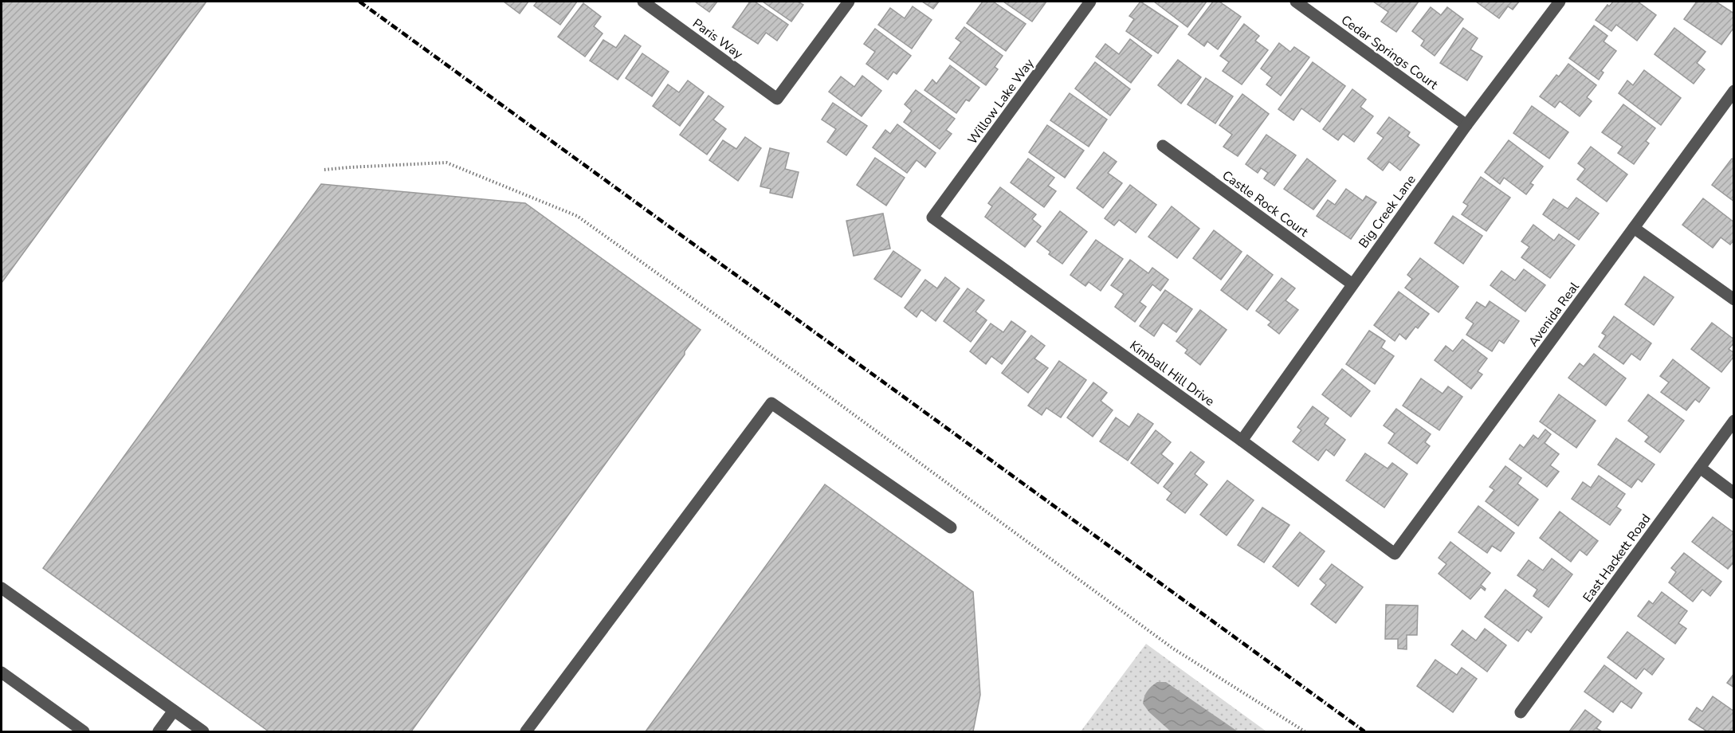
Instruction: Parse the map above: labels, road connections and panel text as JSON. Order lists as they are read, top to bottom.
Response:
{
  "streets": {
    "street": [
      "Paris Way",
      "Cedar Springs Court",
      "Willow Lake Way",
      "Castle Rock Court",
      "Big Creek Lane",
      "Avenida Real",
      "Kimball Hill Drive",
      "East Hackett Road"
    ]
  },
  "crossings": [
    ["Cedar Springs Court", "Big Creek Lane"],
    ["Willow Lake Way", "Kimball Hill Drive"],
    ["Castle Rock Court", "Big Creek Lane"],
    ["Big Creek Lane", "Kimball Hill Drive"],
    ["Avenida Real", "Kimball Hill Drive"]
  ]
}
